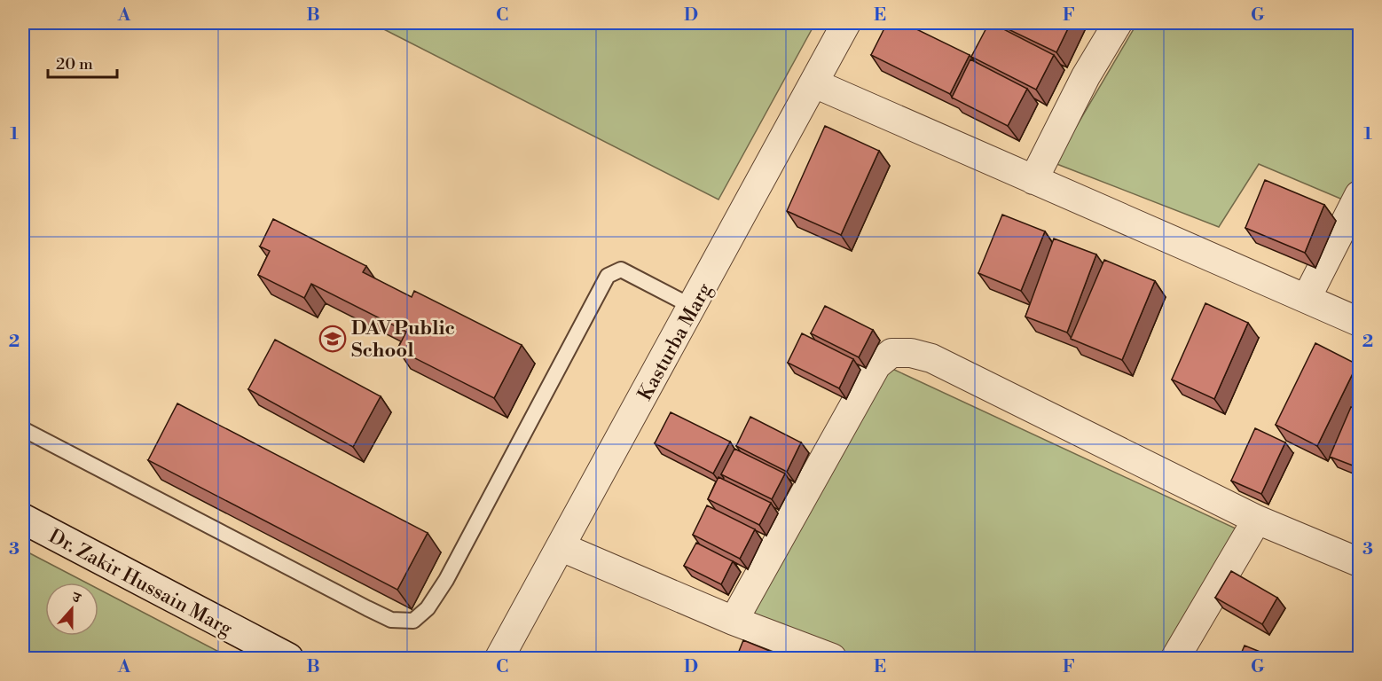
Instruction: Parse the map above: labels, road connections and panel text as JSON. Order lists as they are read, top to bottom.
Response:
{
  "streets": {
    "street": ["Kasturba Marg", "Dr. Zakir Hussain Marg"]
  },
  "places": {
    "school or university": ["DAV Public School"]
  },
  "scale_bar": "20 m",
  "north": "top",
  "grid": {
    "columns": [
      "A",
      "B",
      "C",
      "D",
      "E",
      "F",
      "G"
    ],
    "rows": ["1", "2", "3"]
  }
}
